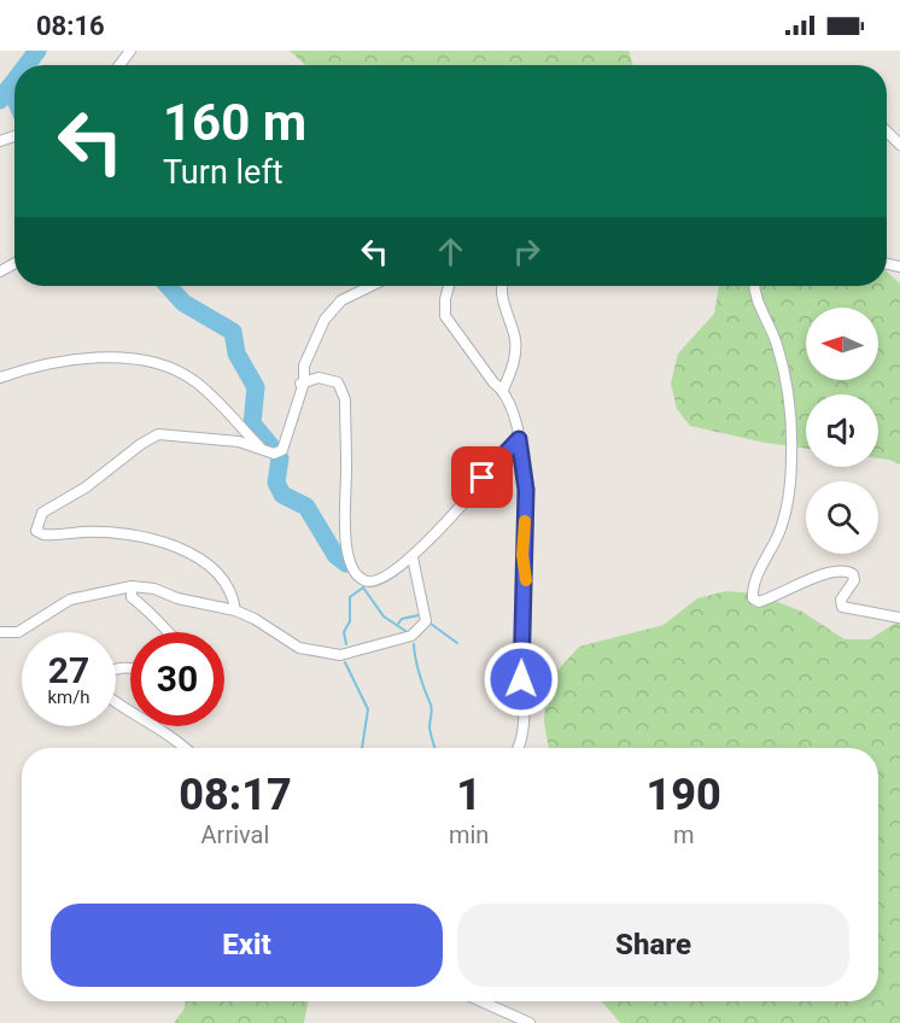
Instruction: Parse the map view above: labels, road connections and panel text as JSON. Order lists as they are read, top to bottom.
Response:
{
  "north": "left",
  "page": {
    "status": "08:16",
    "turn": ["160 m", "Turn left"],
    "speed": "27 km/h",
    "limit": "30",
    "eta": [
      "08:17",
      "Arrival",
      "1",
      "min",
      "190",
      "m"
    ],
    "buttons": ["Exit", "Share"]
  }
}
